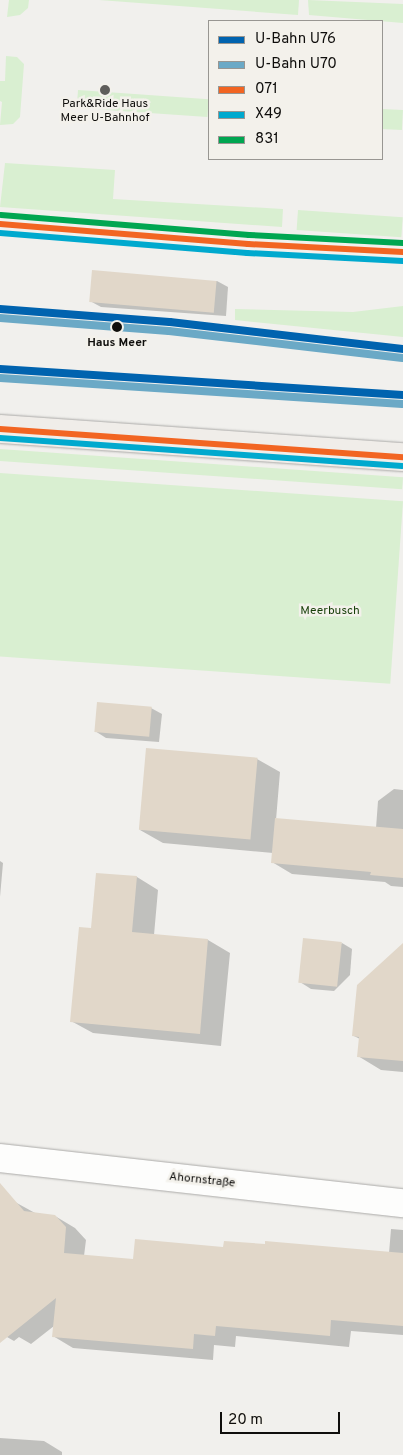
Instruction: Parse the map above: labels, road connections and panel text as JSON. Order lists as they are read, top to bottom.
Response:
{
  "streets": {
    "street": ["Ahornstraße"]
  },
  "parks": ["Meerbusch"],
  "places": ["Park&Ride Haus Meer U-Bahnhof", "Haus Meer"],
  "lines": [
    "transit line 831",
    "transit line 071",
    "transit line X49",
    "metro line U76",
    "metro line U70"
  ],
  "legend": [
    "U-Bahn U76",
    "U-Bahn U70",
    "071",
    "X49",
    "831"
  ],
  "scale_bar": "20 m"
}
